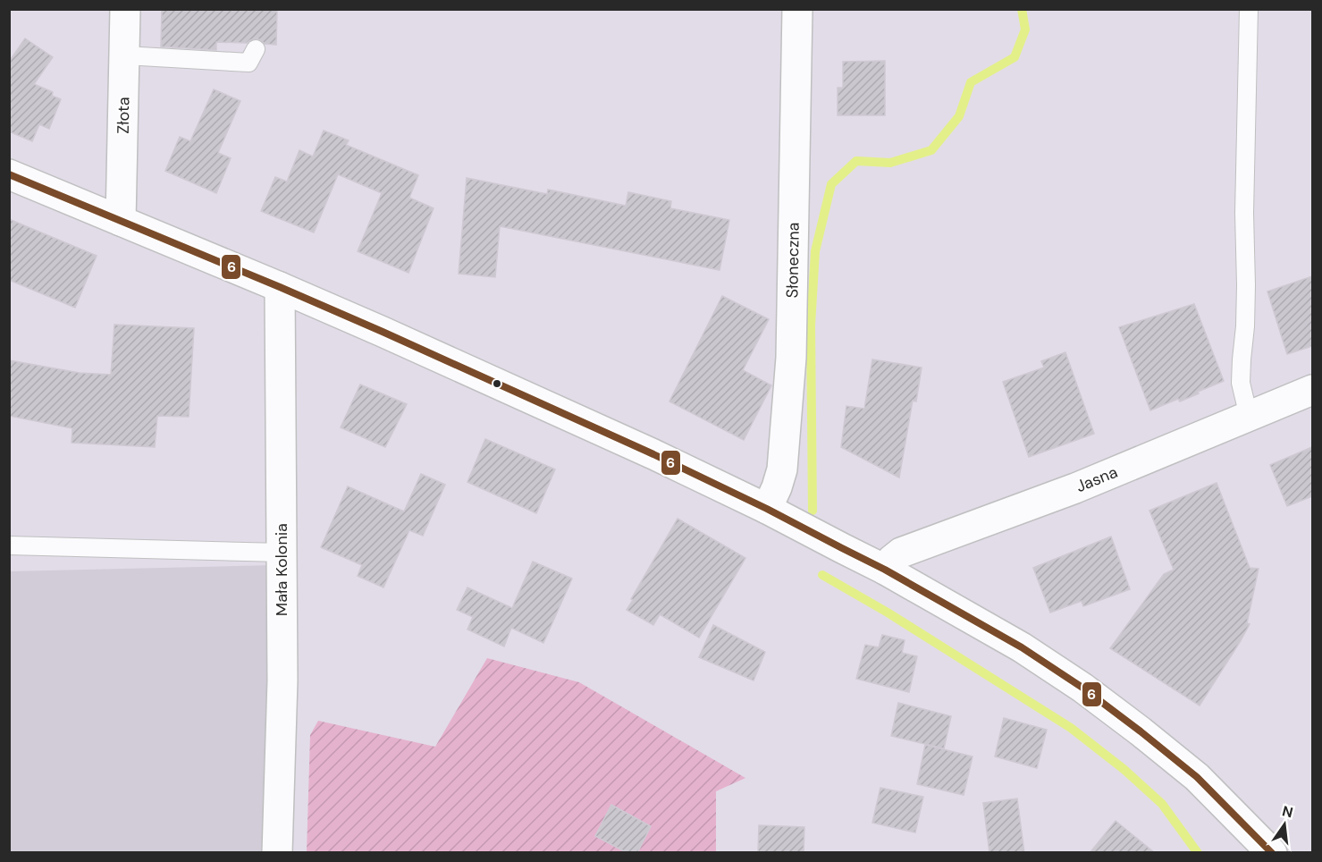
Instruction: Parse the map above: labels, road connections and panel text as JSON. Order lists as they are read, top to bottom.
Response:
{
  "streets": {
    "street": [
      "Złota",
      "Słoneczna",
      "Jasna",
      "Mała Kolonia"
    ]
  },
  "lines": ["transit line 6"],
  "north": "top"
}
